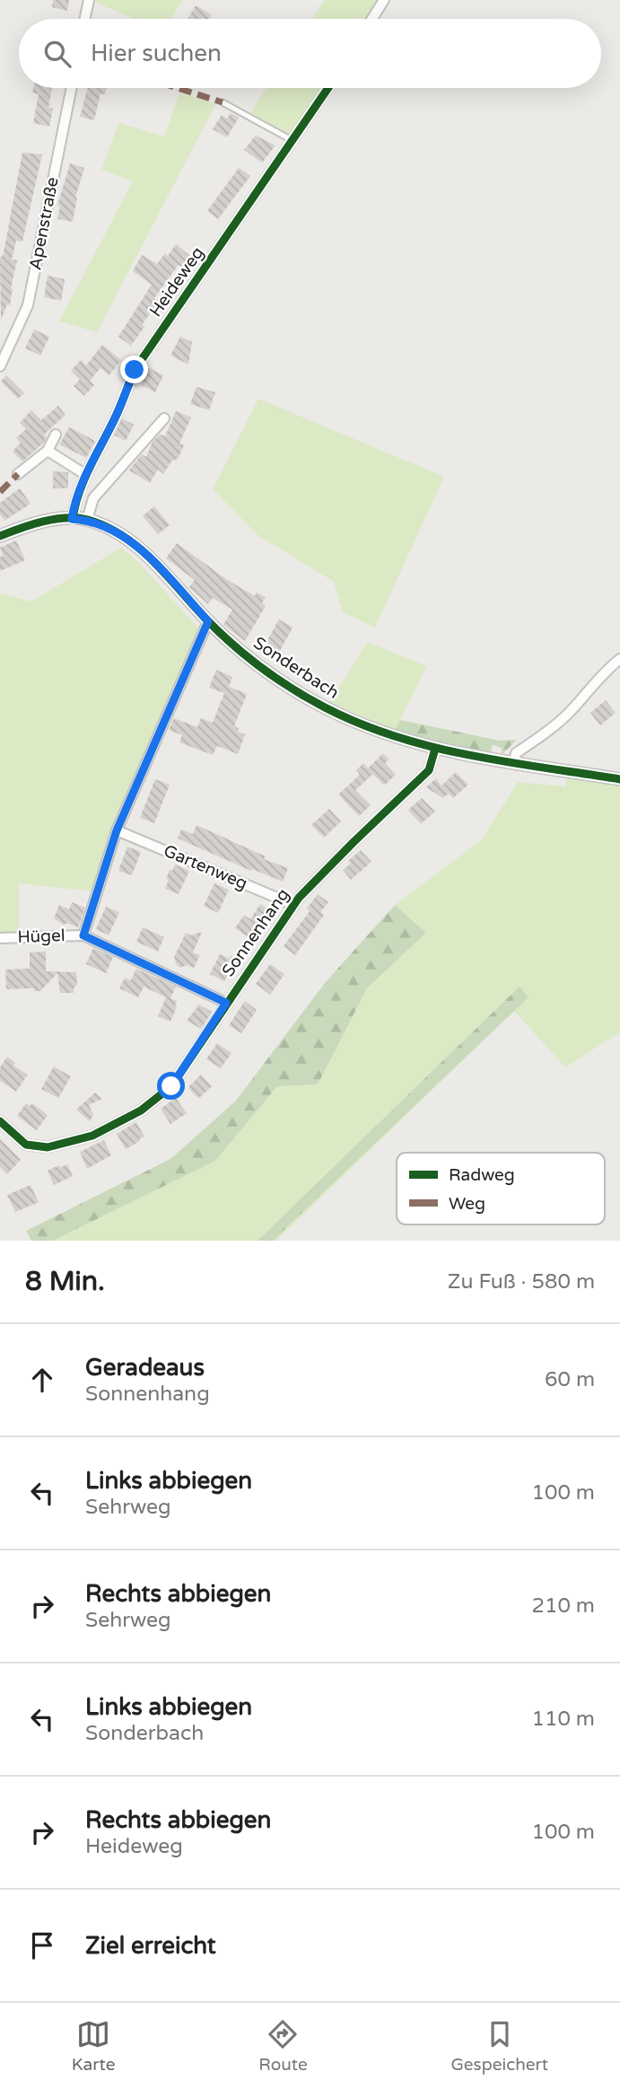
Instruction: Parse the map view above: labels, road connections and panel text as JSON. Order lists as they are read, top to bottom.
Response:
{
  "streets": {
    "street": [
      "Apenstraße",
      "Heideweg",
      "Sonderbach",
      "Gartenweg",
      "Sonnenhang",
      "Hügel"
    ]
  },
  "crossings": [
    ["Heideweg", "Sonderbach"],
    ["Sonderbach", "Sonnenhang"],
    ["Gartenweg", "Sonnenhang"]
  ],
  "legend": ["Radweg", "Weg"],
  "page": {
    "search": "Hier suchen",
    "heading": ["8 Min.", "Zu Fuß · 580 m"],
    "list": [
      ["Geradeaus", "Sonnenhang", "60 m"],
      ["Links abbiegen", "Sehrweg", "100 m"],
      ["Rechts abbiegen", "Sehrweg", "210 m"],
      ["Links abbiegen", "Sonderbach", "110 m"],
      ["Rechts abbiegen", "Heideweg", "100 m"],
      "Ziel erreicht"
    ],
    "nav": ["Karte", "Route", "Gespeichert"]
  }
}
